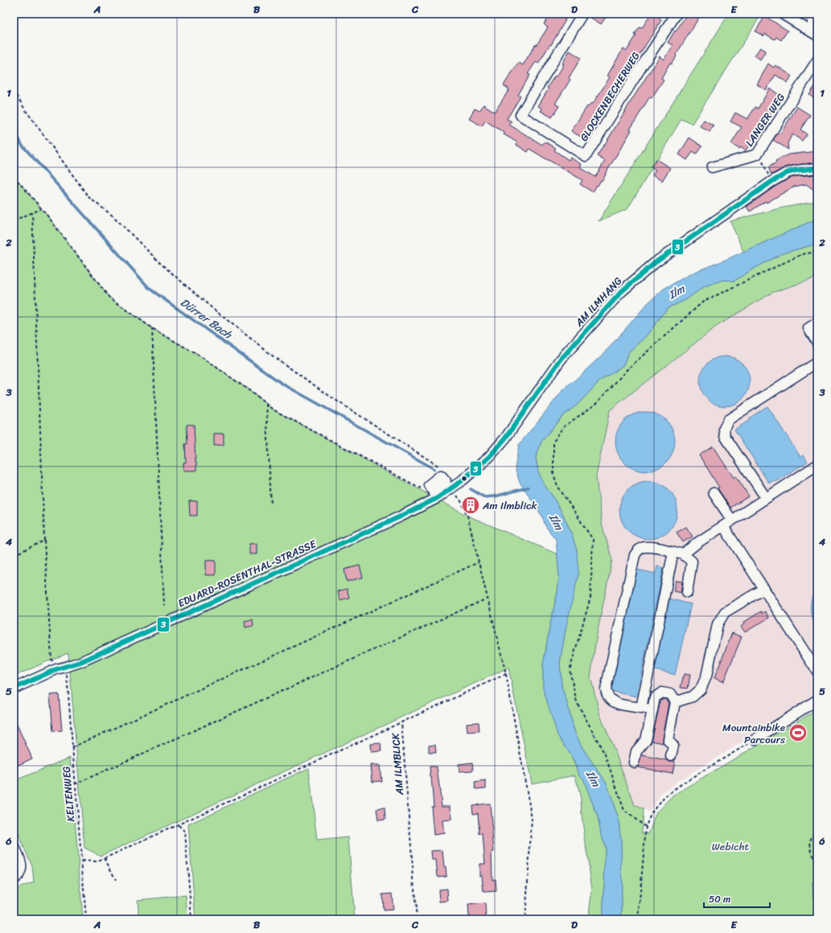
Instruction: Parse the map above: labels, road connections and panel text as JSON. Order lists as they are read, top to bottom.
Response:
{
  "streets": {
    "street": [
      "GLOCKENBECHERWEG",
      "LANGER WEG",
      "AM ILMHANG",
      "EDUARD-ROSENTHAL-STRASSE"
    ],
    "path": ["AM ILMBLICK", "KELTENWEG"]
  },
  "crossings": [
    ["AM ILMHANG", "EDUARD-ROSENTHAL-STRASSE"],
    ["EDUARD-ROSENTHAL-STRASSE", "KELTENWEG"]
  ],
  "water": ["Ilm", "Dürrer Bach"],
  "parks": ["Webicht"],
  "places": {
    "building": ["Am Ilmblick"],
    "sports": ["Mountainbike Parcours"]
  },
  "lines": ["transit line 3"],
  "scale_bar": "50 m",
  "grid": {
    "columns": [
      "A",
      "B",
      "C",
      "D",
      "E"
    ],
    "rows": [
      "1",
      "2",
      "3",
      "4",
      "5",
      "6"
    ]
  }
}
